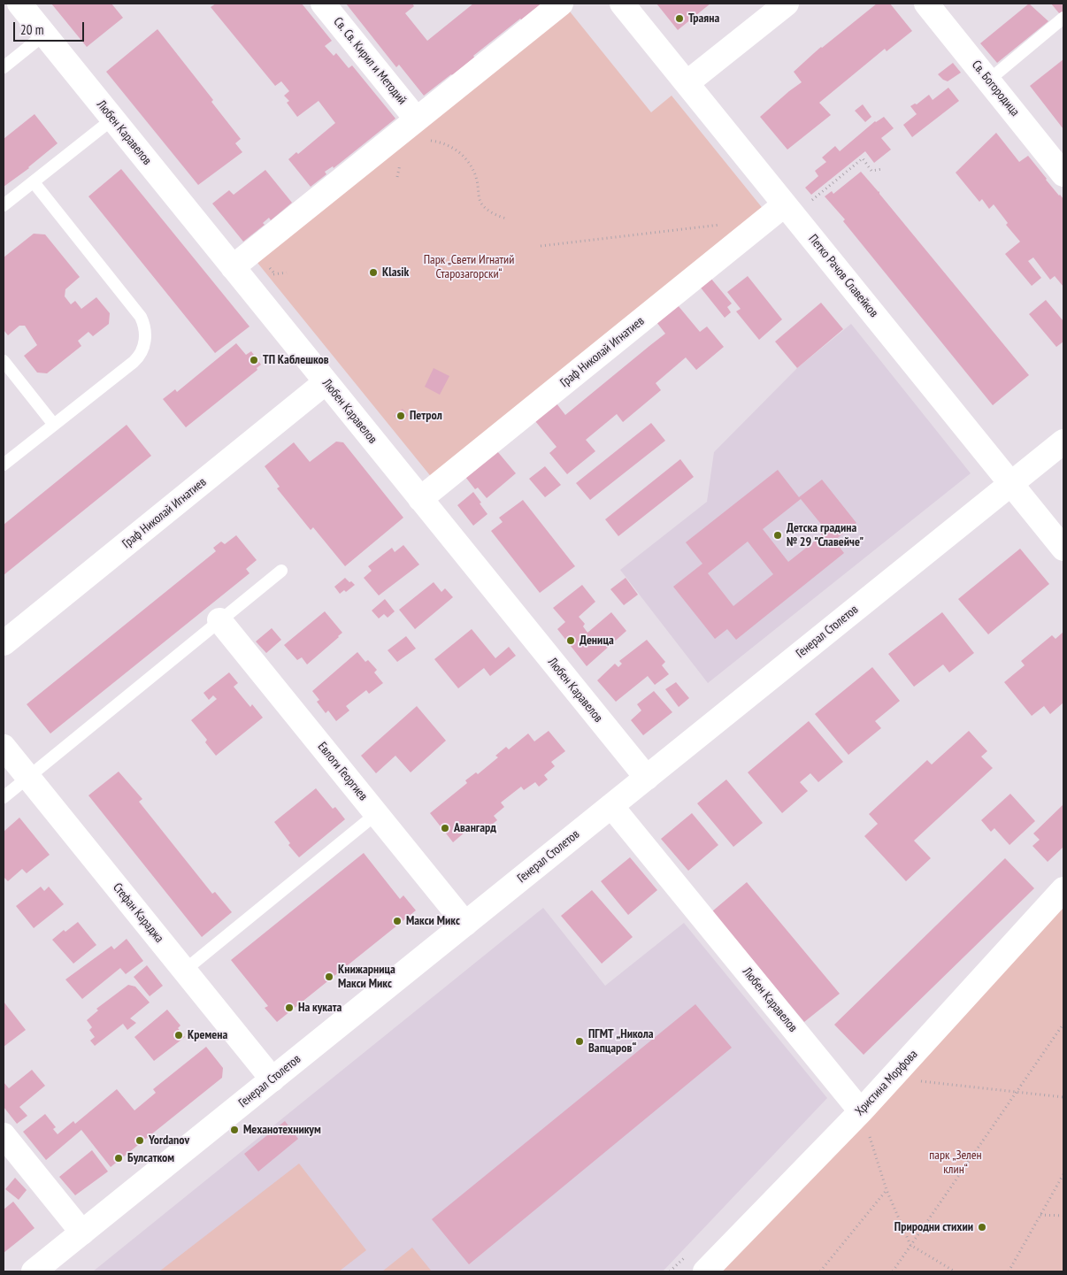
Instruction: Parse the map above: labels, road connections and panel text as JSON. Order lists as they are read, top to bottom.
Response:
{
  "streets": {
    "street": [
      "Св. Св. Кирил и Методий",
      "Св. Богородица",
      "Любен Каравелов",
      "Петко Рачов Славейков",
      "Граф Николай Игнатиев",
      "Генерал Столетов",
      "Евлоги Георгиев",
      "Стефан Караджа",
      "Христина Морфова"
    ]
  },
  "crossings": [
    ["Любен Каравелов", "Граф Николай Игнатиев"],
    ["Любен Каравелов", "Генерал Столетов"],
    ["Любен Каравелов", "Христина Морфова"],
    ["Петко Рачов Славейков", "Граф Николай Игнатиев"],
    ["Петко Рачов Славейков", "Генерал Столетов"],
    ["Генерал Столетов", "Евлоги Георгиев"],
    ["Генерал Столетов", "Стефан Караджа"]
  ],
  "parks": ["Парк „Свети Игнатий Старозагорски“", "парк „Зелен клин“"],
  "places": [
    "Траяна",
    "Klasik",
    "ТП Каблешков",
    "Петрол",
    "Детска градина № 29 \"Славейче\"",
    "Деница",
    "Авангард",
    "Макси Микс",
    "Книжарница Макси Микс",
    "На куката",
    "Кремена",
    "ПГМТ „Никола Вапцаров“",
    "Механотехникум",
    "Yordanov",
    "Булсатком",
    "Природни стихии"
  ],
  "scale_bar": "20 m"
}
